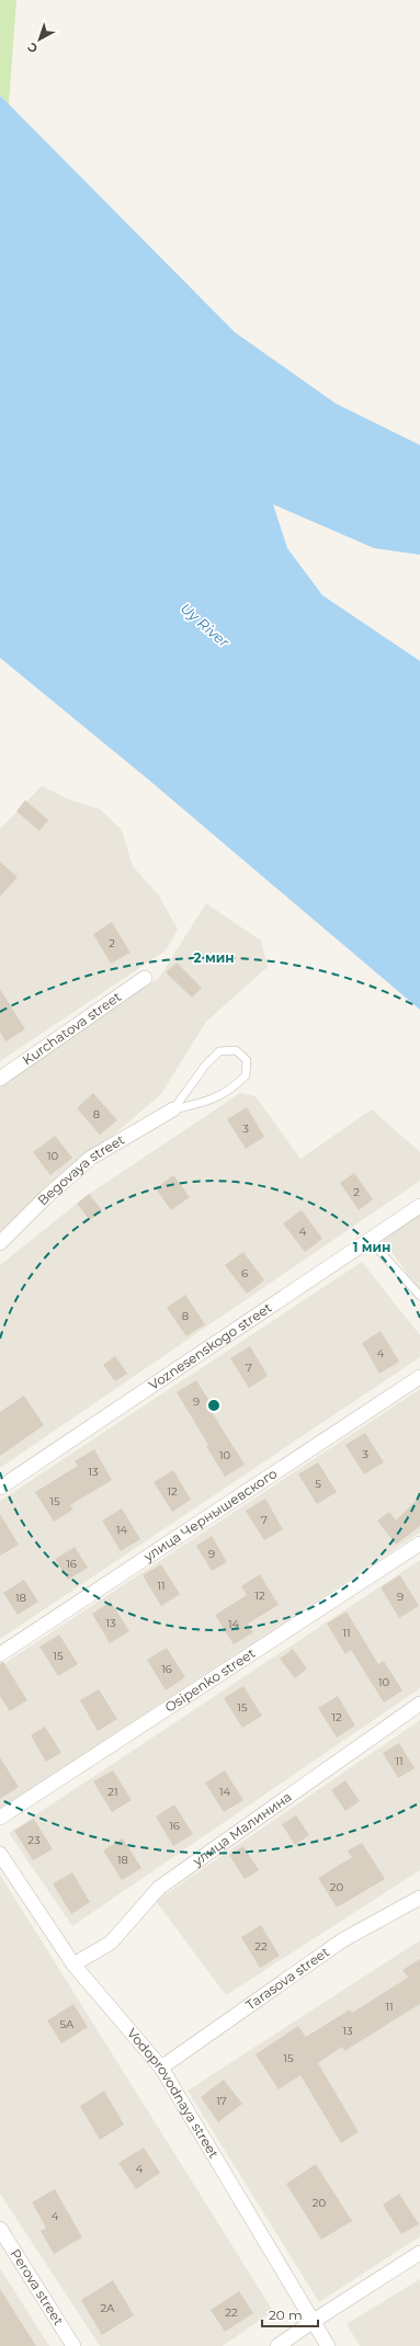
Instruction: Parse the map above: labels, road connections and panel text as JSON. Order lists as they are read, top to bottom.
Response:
{
  "streets": {
    "street": [
      "Kurchatova street",
      "Begovaya street",
      "Voznesenskogo street",
      "улица Чернышевского",
      "Osipenko street",
      "улица Малинина",
      "Tarasova street",
      "Vodoprovodnaya street",
      "Perova street"
    ]
  },
  "crossings": [
    ["улица Малинина", "Vodoprovodnaya street"],
    ["Tarasova street", "Vodoprovodnaya street"]
  ],
  "water": ["Uy River"],
  "house_numbers": [
    "2",
    "8",
    "3",
    "10",
    "2",
    "4",
    "6",
    "8",
    "4",
    "7",
    "9",
    "3",
    "10",
    "13",
    "5",
    "12",
    "15",
    "7",
    "14",
    "9",
    "16",
    "11",
    "12",
    "9",
    "18",
    "13",
    "14",
    "11",
    "15",
    "16",
    "10",
    "15",
    "12",
    "11",
    "21",
    "14",
    "16",
    "23",
    "18",
    "20",
    "22",
    "11",
    "5А",
    "13",
    "15",
    "17",
    "4",
    "20",
    "4",
    "2А",
    "22"
  ],
  "scale_bar": "20 m",
  "north": "bottom left",
  "rings": ["2 мин", "1 мин"]
}
